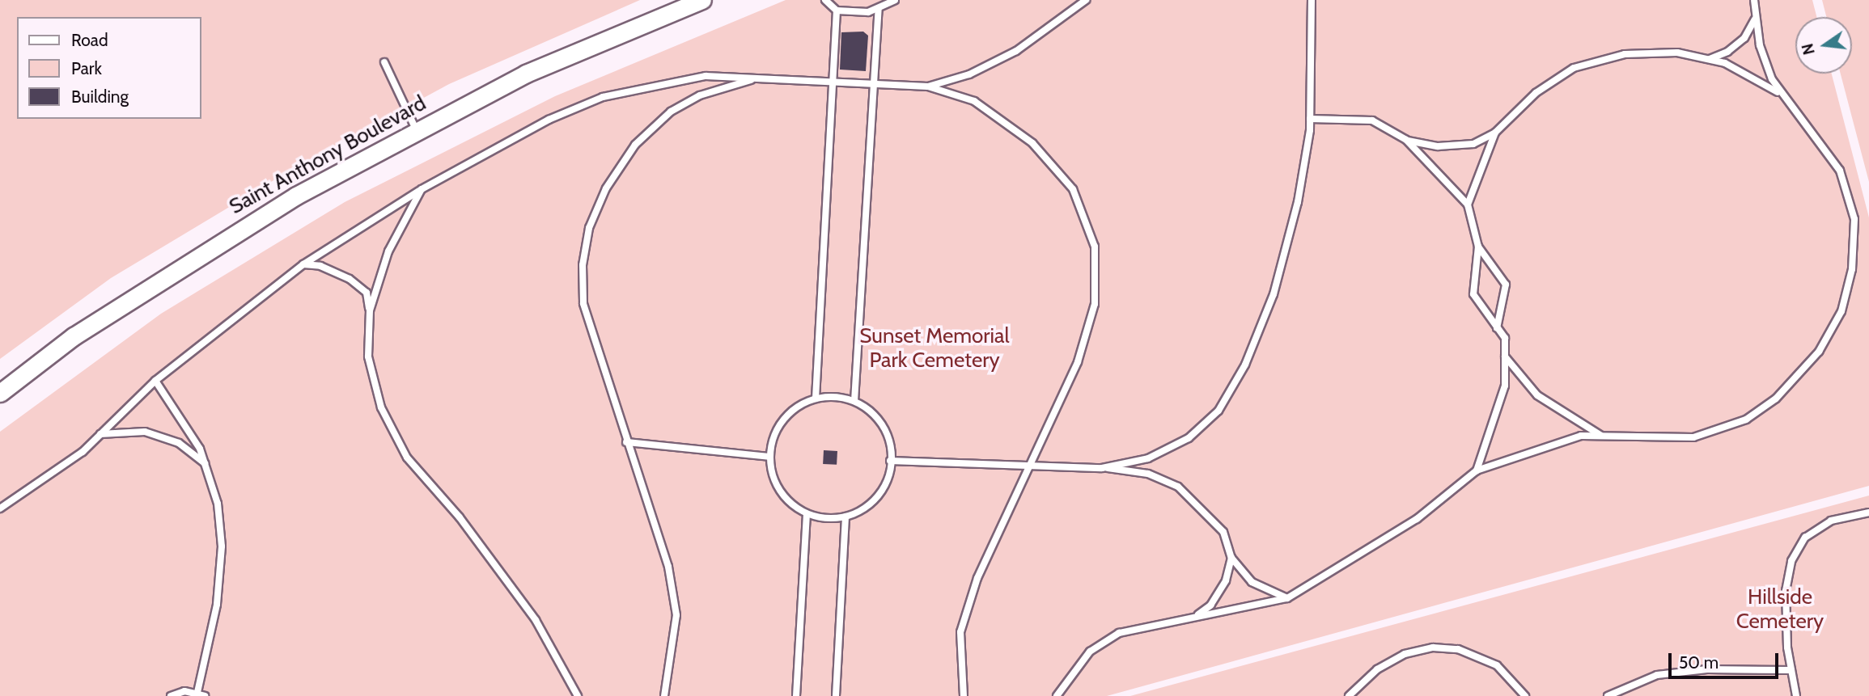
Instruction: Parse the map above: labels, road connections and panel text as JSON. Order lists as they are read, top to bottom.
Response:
{
  "streets": {
    "street": ["Saint Anthony Boulevard"]
  },
  "parks": ["Sunset Memorial Park Cemetery", "Hillside Cemetery"],
  "legend": ["Road", "Park", "Building"],
  "scale_bar": "50 m",
  "north": "left"
}
